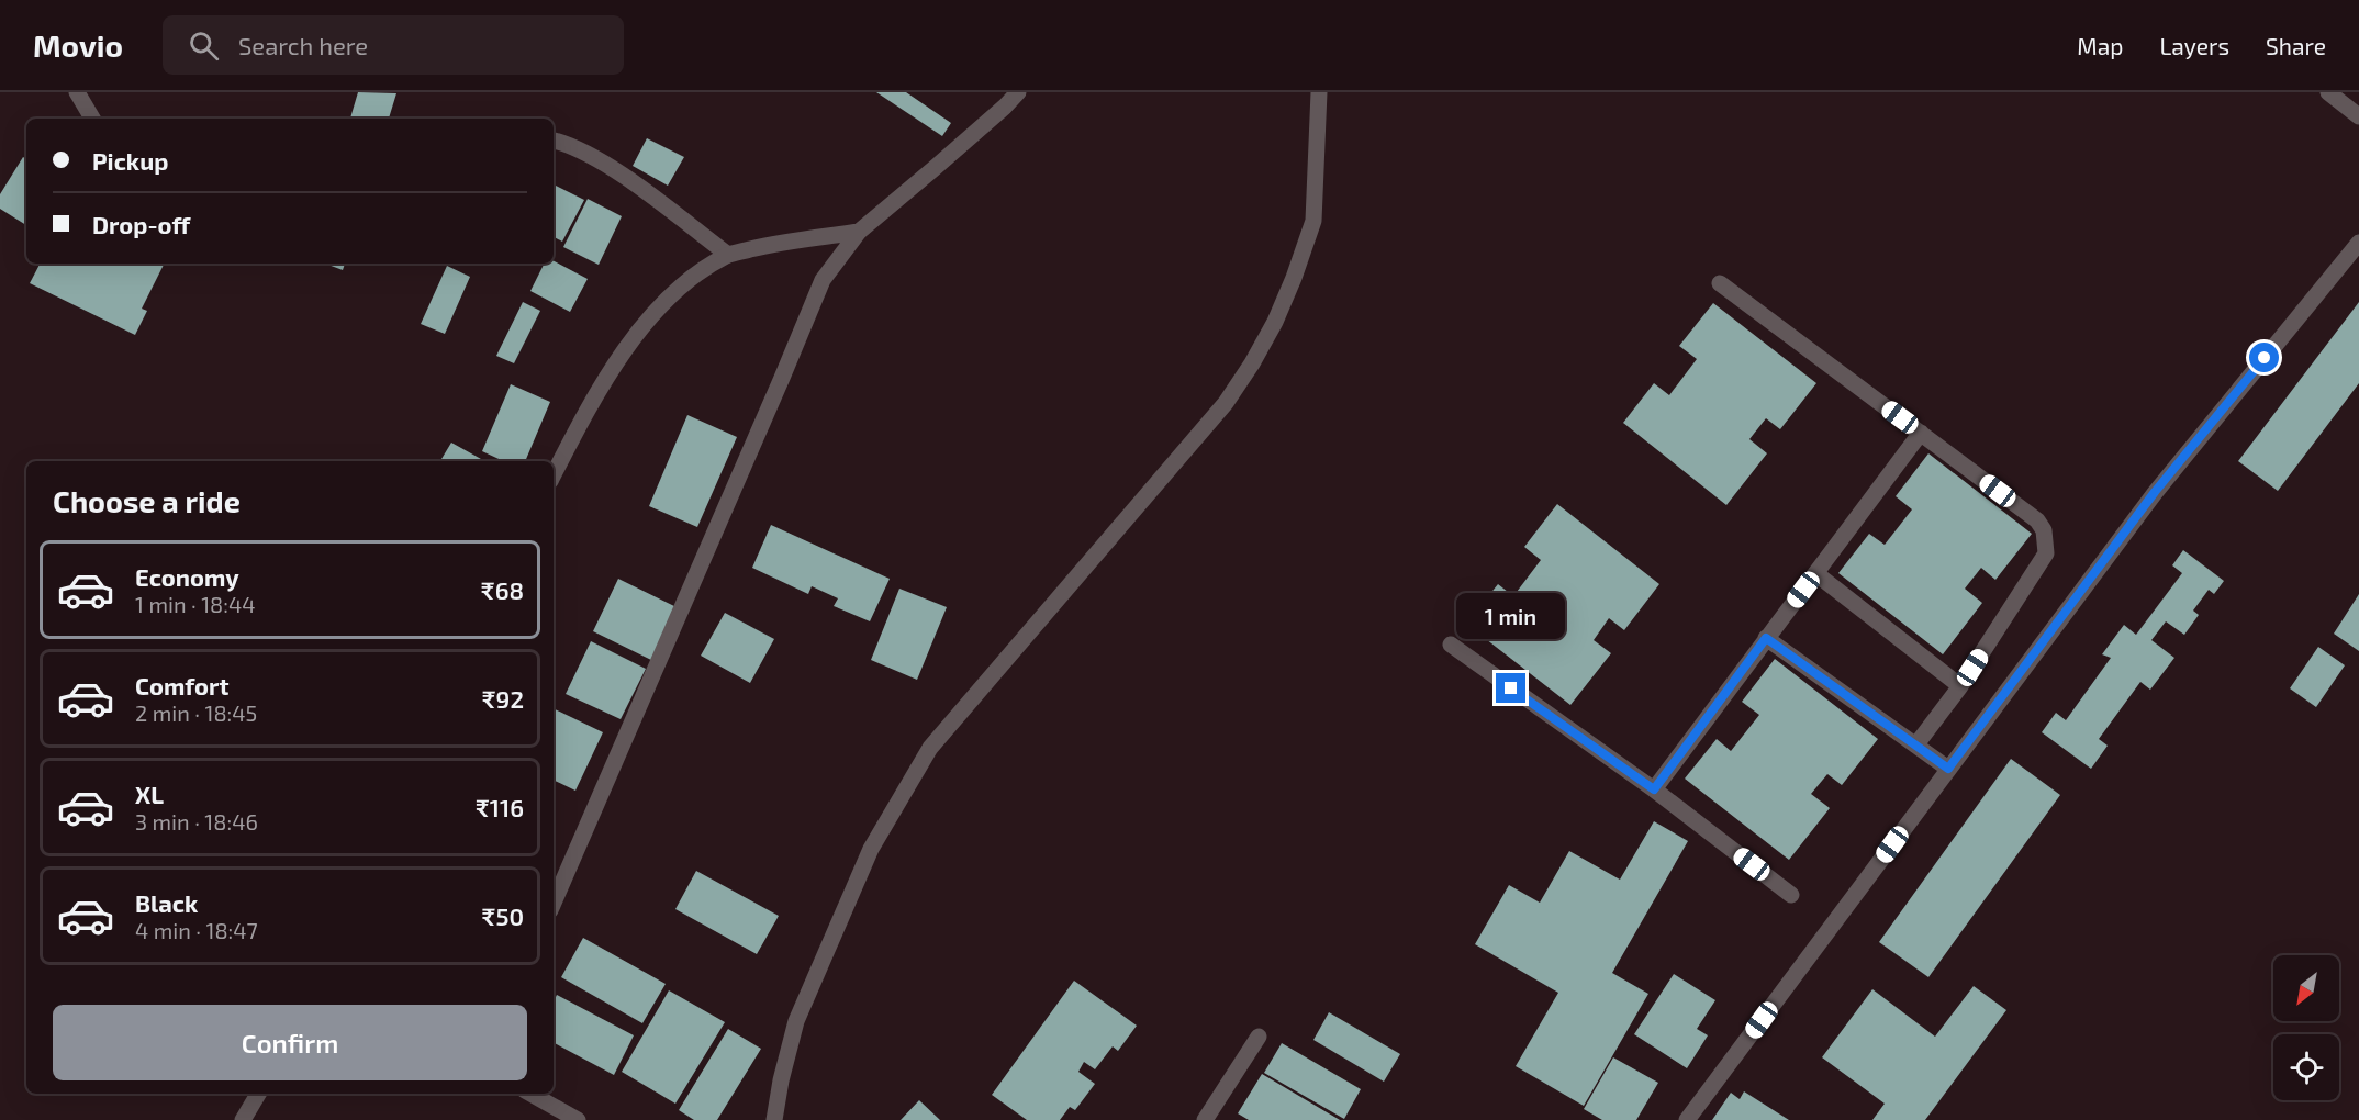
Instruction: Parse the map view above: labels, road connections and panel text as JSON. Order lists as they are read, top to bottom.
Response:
{
  "north": "bottom left",
  "page": {
    "header": "Movio",
    "search": "Search here",
    "nav": ["Map", "Layers", "Share"],
    "banner": ["Pickup", "Drop-off"],
    "heading": "Choose a ride",
    "list": [
      {
        "name": "Economy",
        "note": "1 min · 18:44",
        "value": "₹68"
      },
      {
        "name": "Comfort",
        "note": "2 min · 18:45",
        "value": "₹92"
      },
      {
        "name": "XL",
        "note": "3 min · 18:46",
        "value": "₹116"
      },
      {
        "name": "Black",
        "note": "4 min · 18:47",
        "value": "₹50"
      }
    ],
    "bubble": "1 min",
    "buttons": "Confirm"
  }
}
